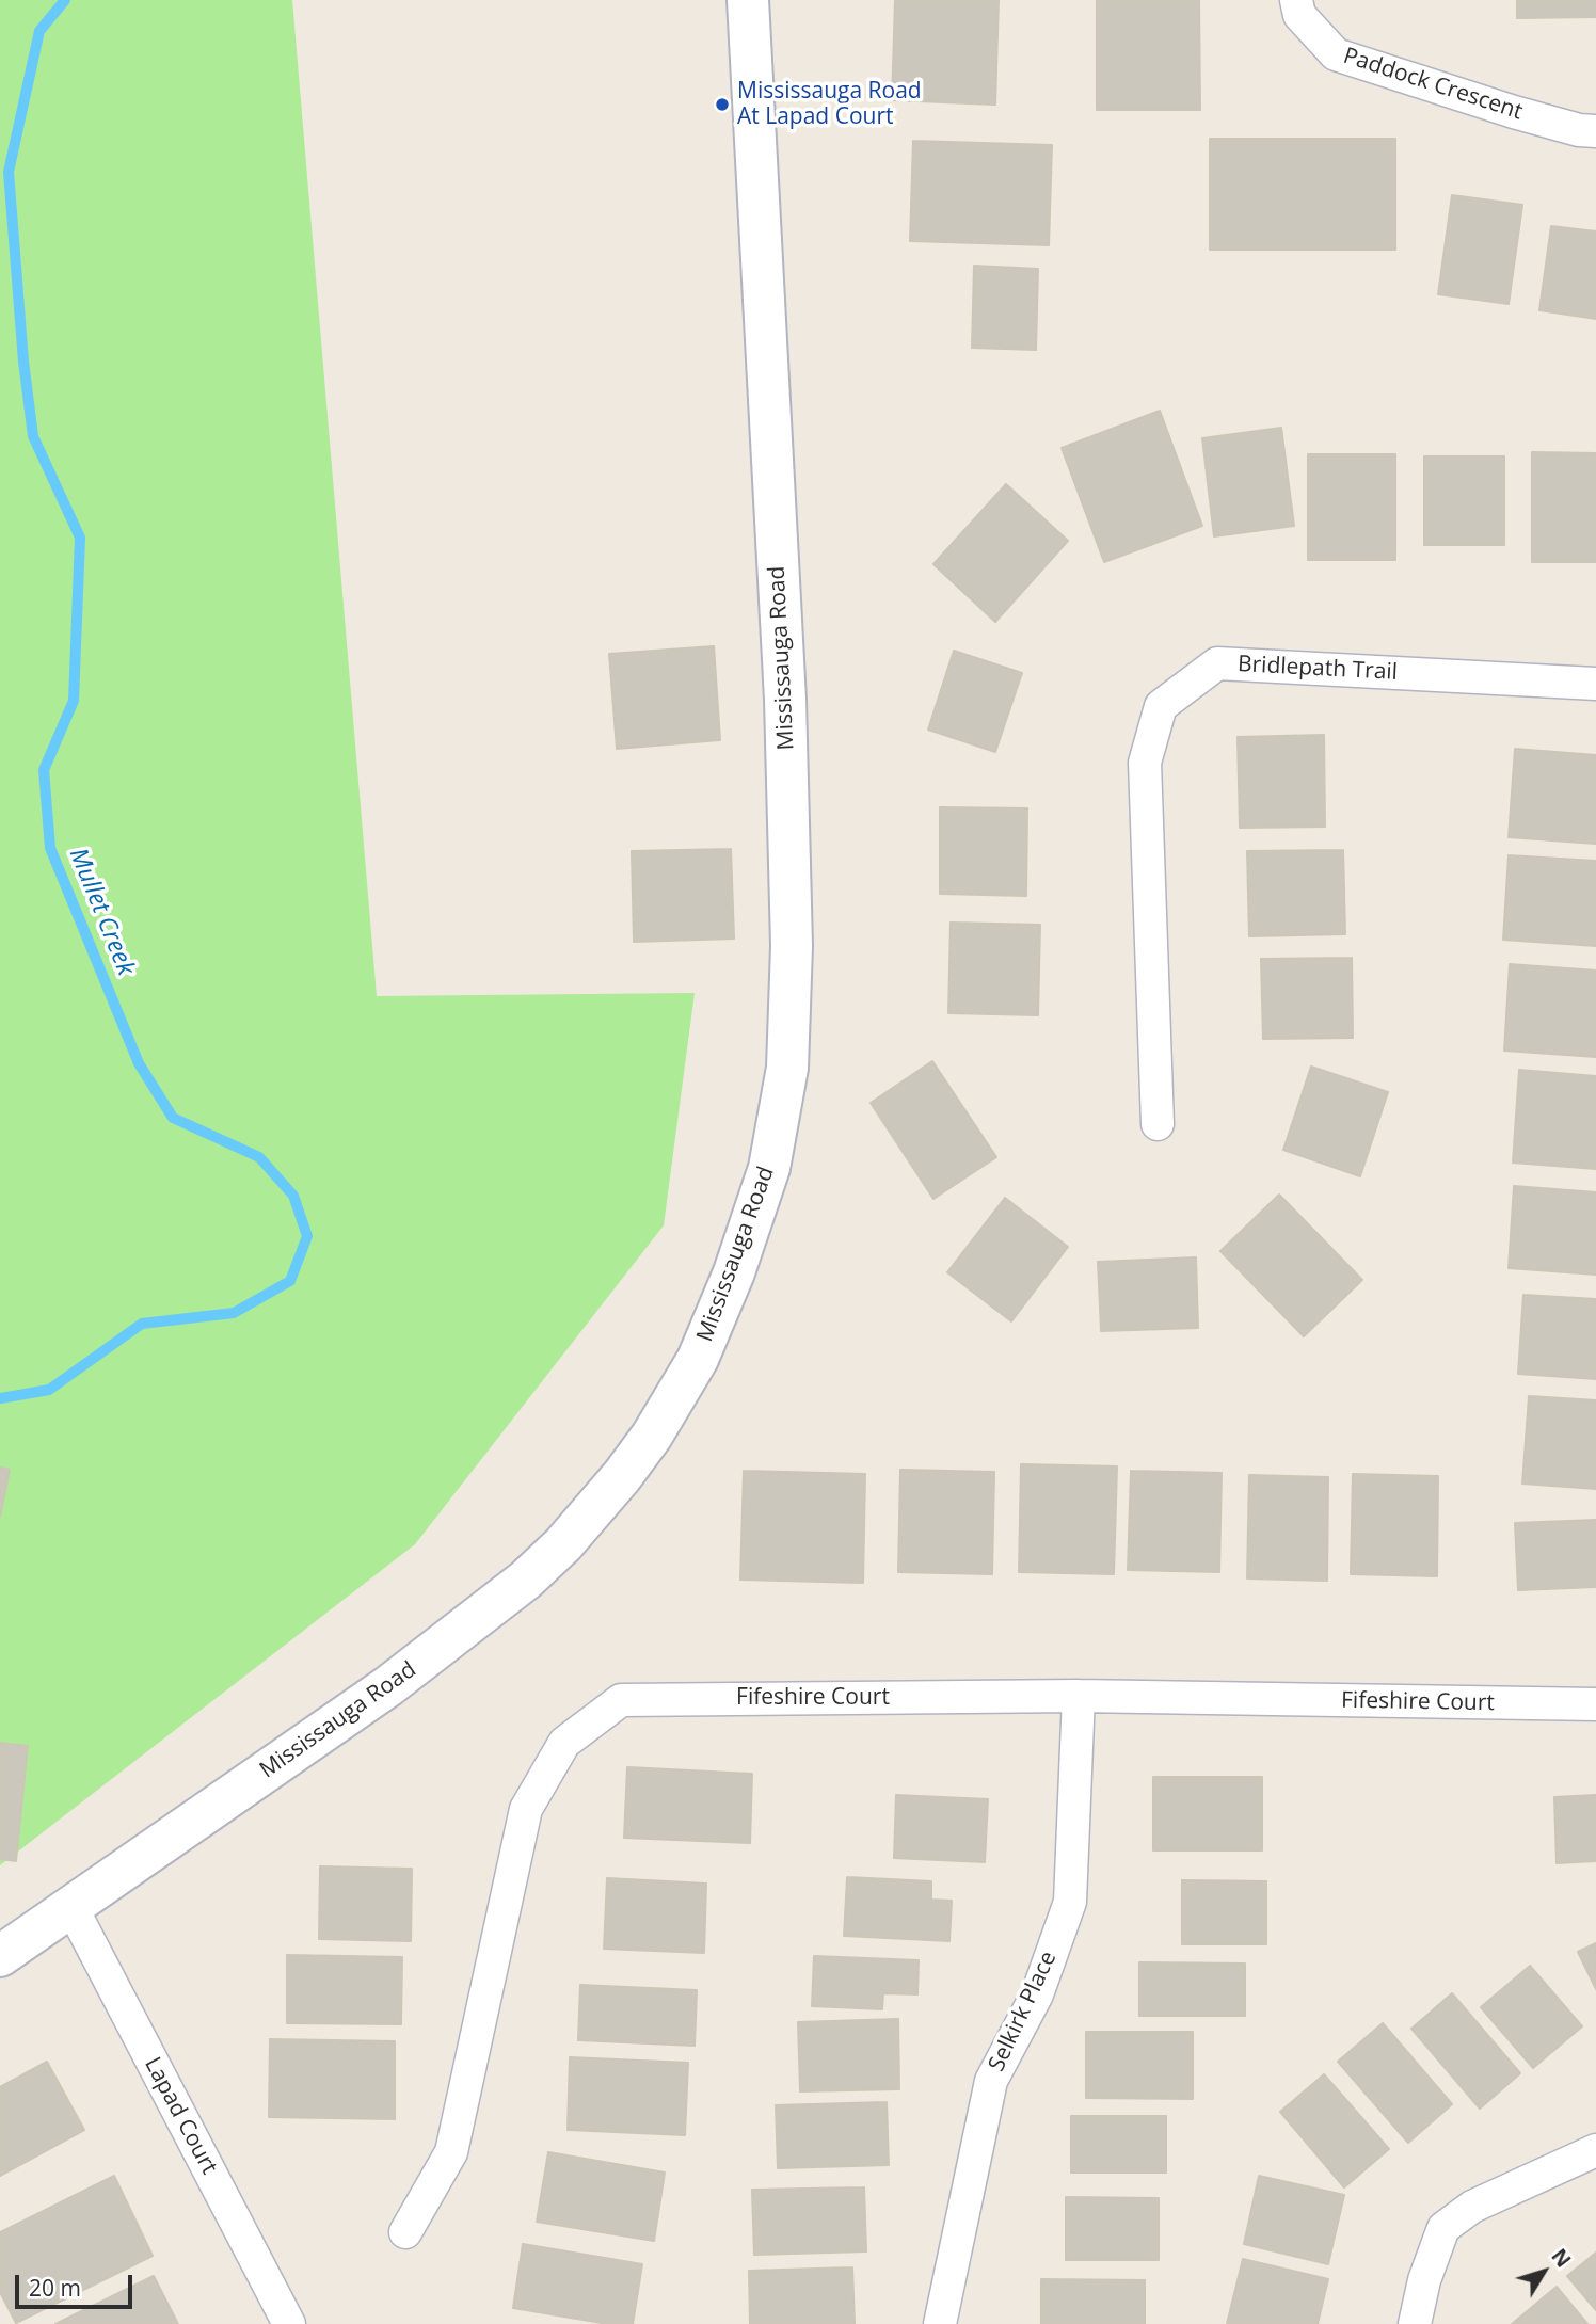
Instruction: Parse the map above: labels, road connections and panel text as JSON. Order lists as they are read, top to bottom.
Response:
{
  "streets": {
    "main road": ["Mississauga Road"],
    "street": [
      "Paddock Crescent",
      "Bridlepath Trail",
      "Fifeshire Court",
      "Selkirk Place",
      "Lapad Court"
    ]
  },
  "crossings": [
    ["Mississauga Road", "Lapad Court"],
    ["Fifeshire Court", "Selkirk Place"]
  ],
  "water": ["Mullet Creek"],
  "places": ["Mississauga Road At Lapad Court"],
  "scale_bar": "20 m",
  "north": "top right"
}
